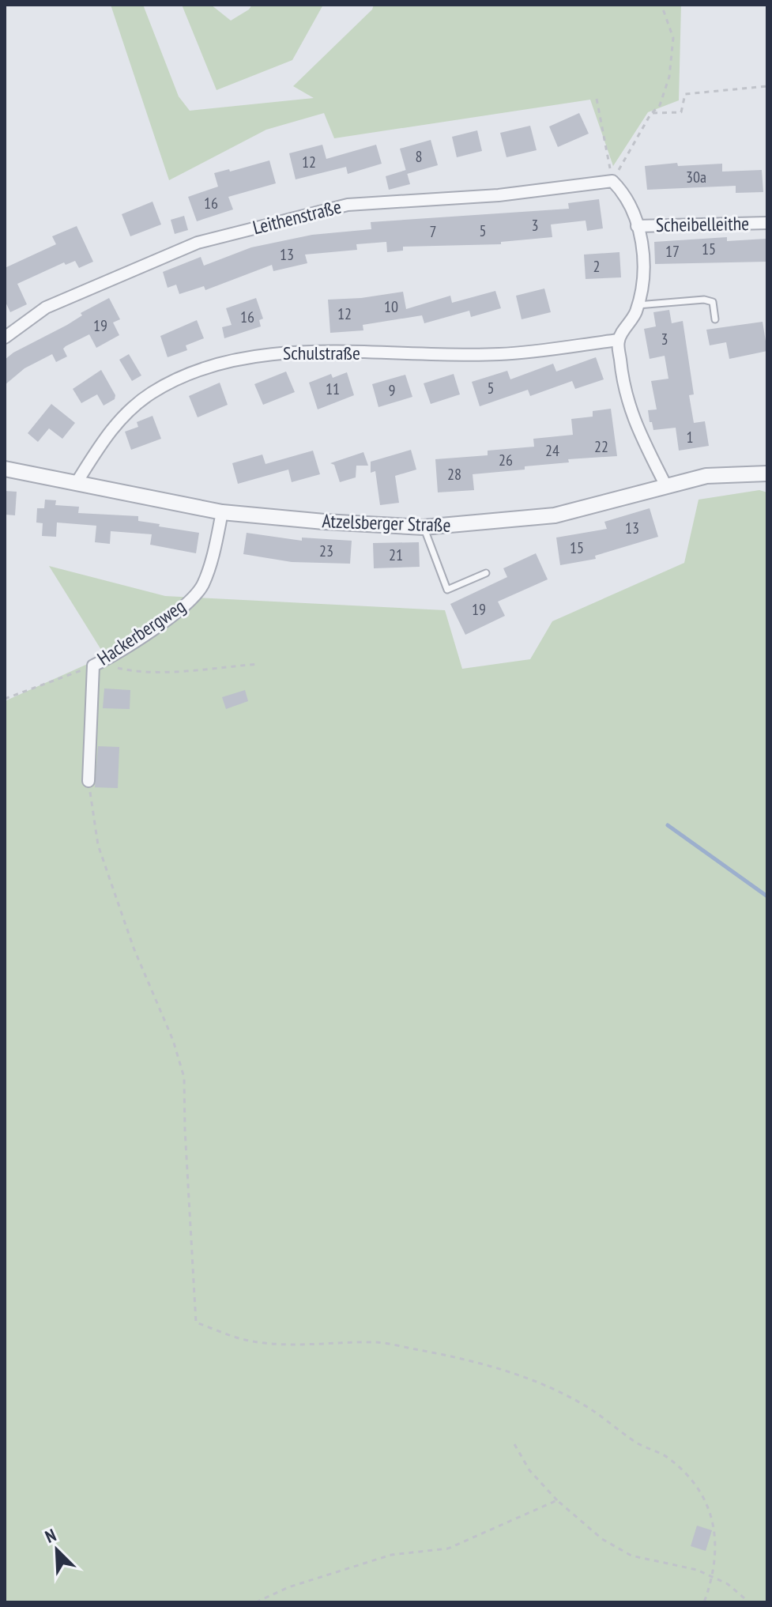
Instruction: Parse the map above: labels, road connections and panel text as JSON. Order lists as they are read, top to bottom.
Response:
{
  "streets": {
    "street": [
      "Leithenstraße",
      "Scheibelleithe",
      "Schulstraße",
      "Atzelsberger Straße",
      "Hackerbergweg"
    ]
  },
  "crossings": [
    ["Schulstraße", "Atzelsberger Straße"],
    ["Atzelsberger Straße", "Hackerbergweg"]
  ],
  "house_numbers": [
    "8",
    "12",
    "30a",
    "16",
    "3",
    "5",
    "7",
    "15",
    "17",
    "13",
    "2",
    "10",
    "12",
    "16",
    "19",
    "3",
    "5",
    "11",
    "9",
    "1",
    "22",
    "24",
    "26",
    "28",
    "13",
    "15",
    "23",
    "21",
    "19"
  ],
  "north": "top left"
}
